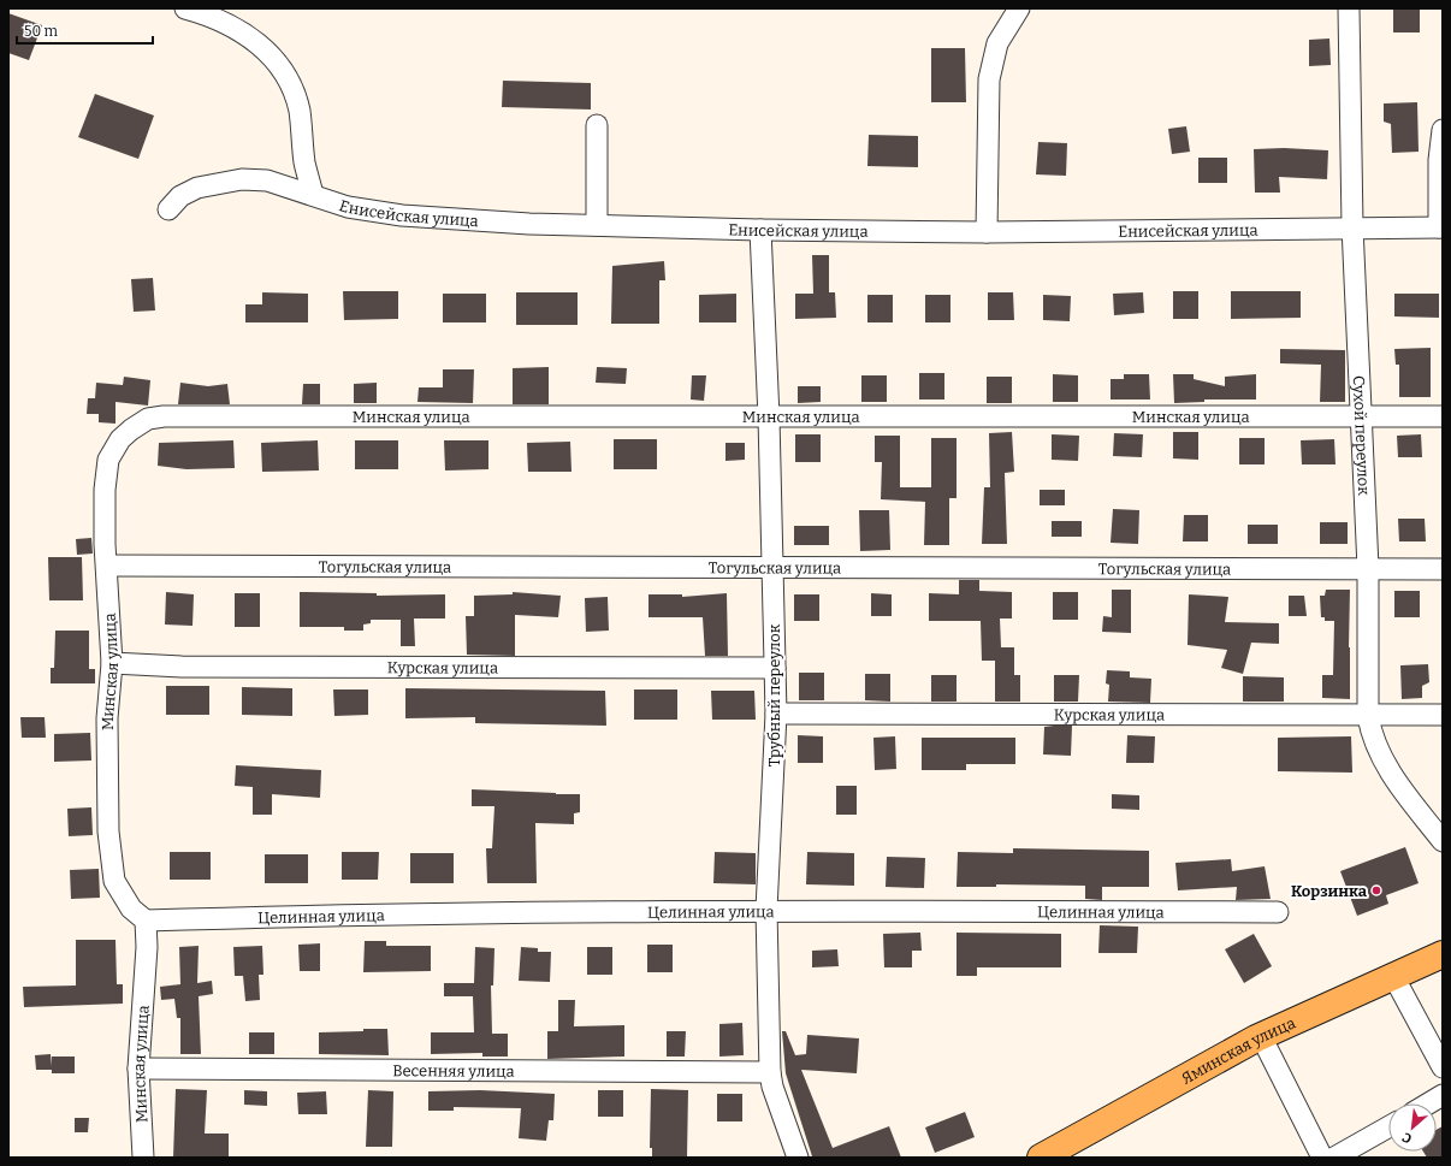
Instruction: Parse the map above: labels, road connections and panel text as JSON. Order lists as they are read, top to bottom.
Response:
{
  "streets": {
    "main road": ["Яминская улица"],
    "street": [
      "Енисейская улица",
      "Минская улица",
      "Сухой переулок",
      "Тогульская улица",
      "Курская улица",
      "Трубный переулок",
      "Целинная улица",
      "Весенняя улица"
    ]
  },
  "crossings": [
    ["Енисейская улица", "Сухой переулок"],
    ["Енисейская улица", "Трубный переулок"],
    ["Минская улица", "Сухой переулок"],
    ["Минская улица", "Тогульская улица"],
    ["Минская улица", "Курская улица"],
    ["Минская улица", "Трубный переулок"],
    ["Минская улица", "Целинная улица"],
    ["Минская улица", "Весенняя улица"],
    ["Сухой переулок", "Тогульская улица"],
    ["Сухой переулок", "Курская улица"],
    ["Тогульская улица", "Трубный переулок"],
    ["Курская улица", "Трубный переулок"],
    ["Трубный переулок", "Целинная улица"],
    ["Трубный переулок", "Весенняя улица"]
  ],
  "places": ["Корзинка"],
  "scale_bar": "50 m",
  "north": "bottom left"
}
